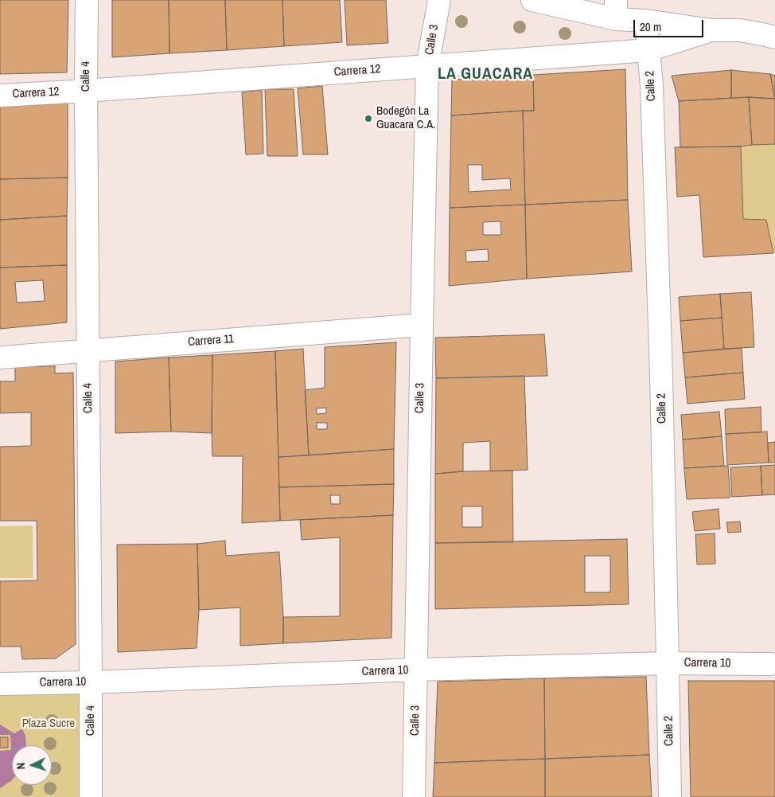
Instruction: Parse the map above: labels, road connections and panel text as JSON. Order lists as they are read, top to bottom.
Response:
{
  "streets": {
    "street": [
      "Calle 3",
      "Carrera 12",
      "Calle 4",
      "Calle 2",
      "Carrera 11",
      "Carrera 10"
    ]
  },
  "crossings": [
    ["Calle 3", "Carrera 12"],
    ["Calle 3", "Carrera 11"],
    ["Calle 3", "Carrera 10"],
    ["Carrera 12", "Calle 4"],
    ["Carrera 12", "Calle 2"],
    ["Calle 4", "Carrera 11"],
    ["Calle 4", "Carrera 10"],
    ["Calle 2", "Carrera 10"]
  ],
  "districts": ["LA GUACARA"],
  "parks": ["Plaza Sucre"],
  "places": ["Bodegón La Guacara C.A."],
  "scale_bar": "20 m",
  "north": "left"
}
